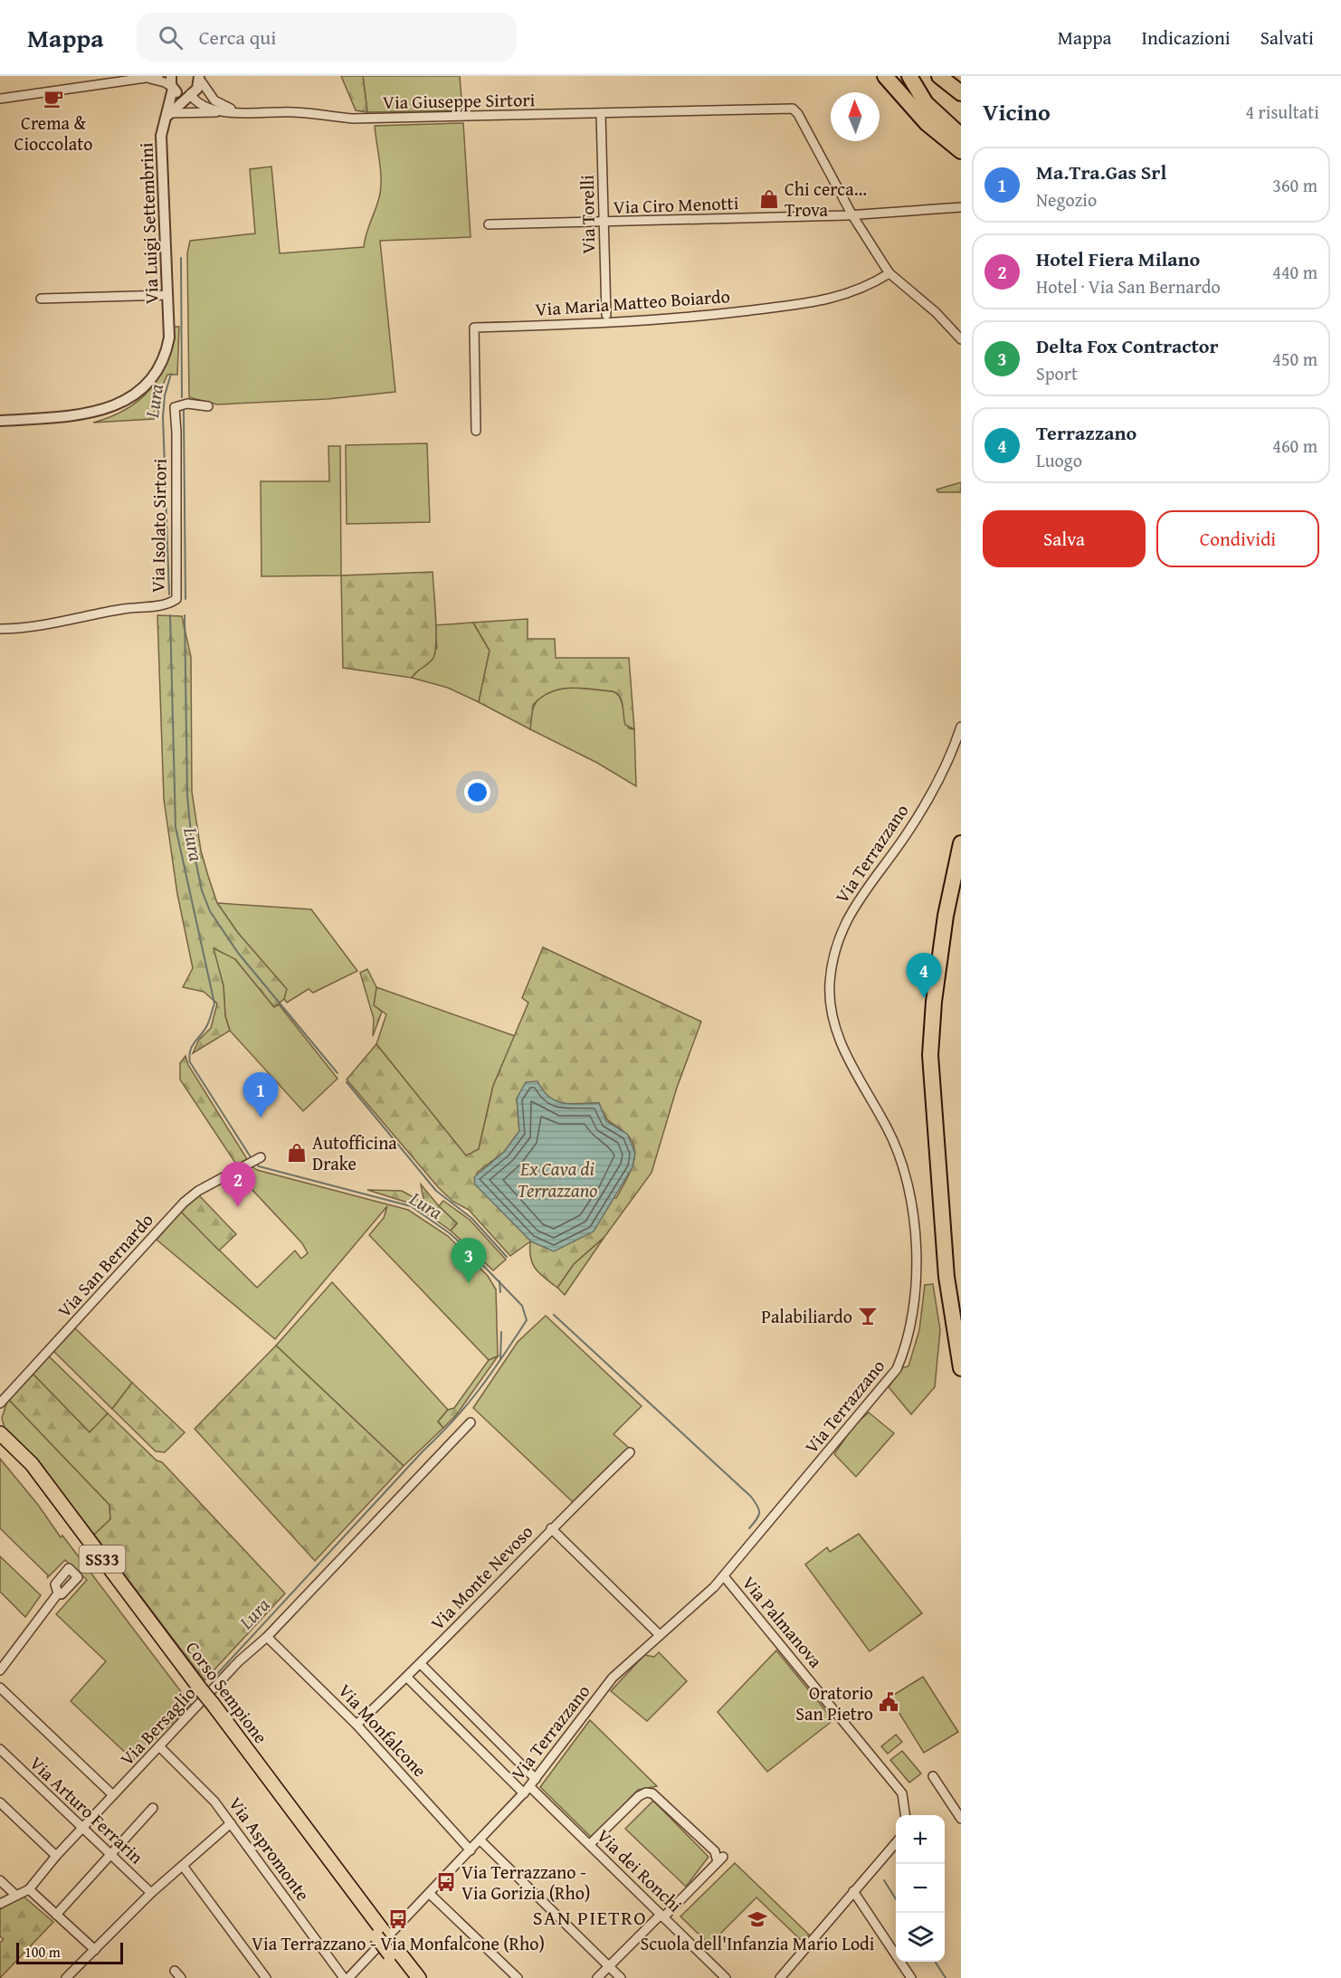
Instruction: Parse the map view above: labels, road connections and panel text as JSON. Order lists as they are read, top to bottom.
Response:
{
  "streets": {
    "highway": ["SS33", "Corso Sempione"],
    "street": [
      "Via Giuseppe Sirtori",
      "Via Ciro Menotti",
      "Via Torelli",
      "Via Luigi Settembrini",
      "Via Maria Matteo Boiardo",
      "Via Isolato Sirtori",
      "Via Terrazzano",
      "Via San Bernardo",
      "Via Monte Nevoso",
      "Via Palmanova",
      "Via Bersaglio",
      "Via Monfalcone",
      "Via Arturo Ferrarin",
      "Via Aspromonte",
      "Via dei Ronchi"
    ]
  },
  "crossings": [
    ["Via Giuseppe Sirtori", "Via Ciro Menotti"],
    ["Via Giuseppe Sirtori", "Via Torelli"],
    ["Via Ciro Menotti", "Via Torelli"],
    ["Via Terrazzano", "Via Palmanova"],
    ["Via Terrazzano", "Via Monfalcone"],
    ["Via Terrazzano", "Via dei Ronchi"],
    ["Via Monte Nevoso", "Via Monfalcone"],
    ["Via Monte Nevoso", "Via dei Ronchi"],
    ["Via Bersaglio", "Via Monfalcone"],
    ["Via Bersaglio", "Via Arturo Ferrarin"],
    ["Via Bersaglio", "Via Aspromonte"]
  ],
  "districts": ["SAN PIETRO"],
  "water": ["Lura", "Ex Cava di Terrazzano"],
  "places": {
    "cafe": ["Crema & Cioccolato"],
    "shop": ["Chi cerca... Trova", "Autofficina Drake"],
    "bar": ["Palabiliardo"],
    "public building": ["Oratorio San Pietro"],
    "bus stop": ["Via Terrazzano - Via Gorizia (Rho)", "Via Terrazzano - Via Monfalcone (Rho)"],
    "school or university": ["Scuola dell'Infanzia Mario Lodi"]
  },
  "scale_bar": "100 m",
  "north": "top",
  "page": {
    "header": "Mappa",
    "search": "Cerca qui",
    "nav": ["Mappa", "Indicazioni", "Salvati"],
    "heading": ["Vicino", "4 risultati"],
    "list": [
      {
        "mark": "1",
        "name": "Ma.Tra.Gas Srl",
        "note": "Negozio",
        "value": "360 m"
      },
      {
        "mark": "2",
        "name": "Hotel Fiera Milano",
        "note": "Hotel · Via San Bernardo",
        "value": "440 m"
      },
      {
        "mark": "3",
        "name": "Delta Fox Contractor",
        "note": "Sport",
        "value": "450 m"
      },
      {
        "mark": "4",
        "name": "Terrazzano",
        "note": "Luogo",
        "value": "460 m"
      }
    ],
    "buttons": ["Salva", "Condividi"],
    "pins": [
      "4",
      "1",
      "2",
      "3"
    ],
    "map_buttons": ["+", "−"],
    "scale": "100 m"
  }
}
